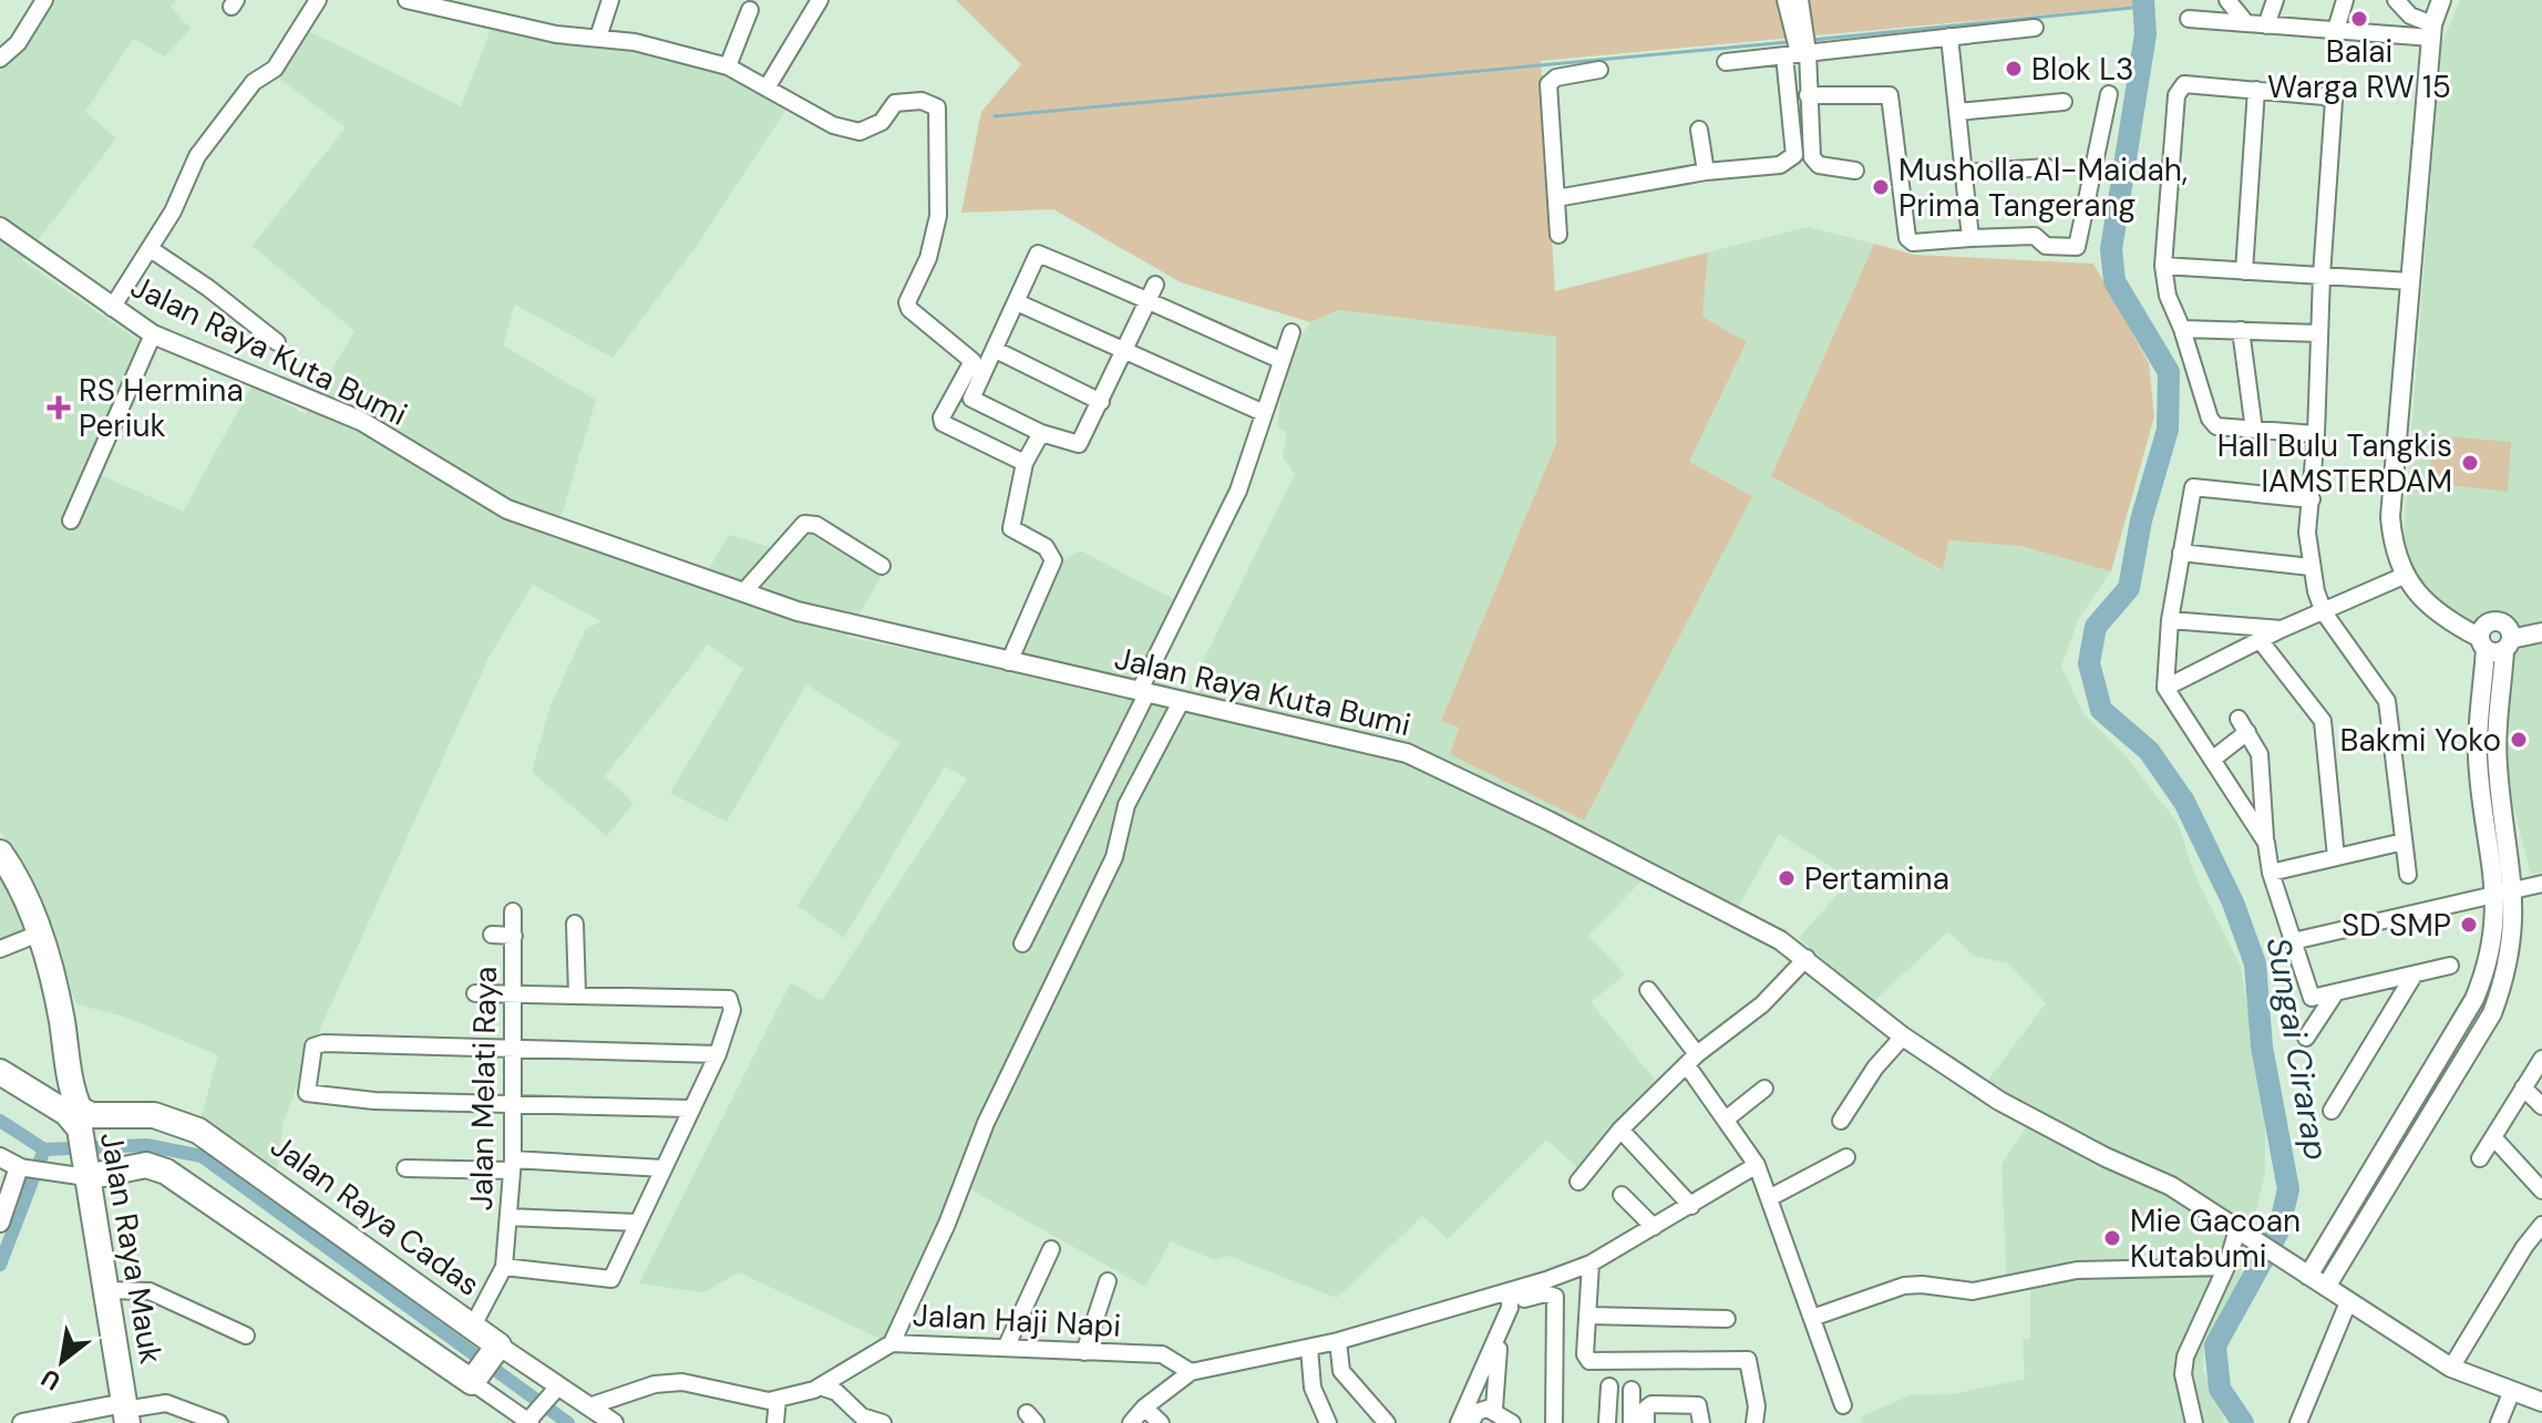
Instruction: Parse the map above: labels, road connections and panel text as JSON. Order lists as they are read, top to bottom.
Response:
{
  "streets": {
    "main road": ["Jalan Raya Cadas", "Jalan Raya Mauk"],
    "street": ["Jalan Raya Kuta Bumi", "Jalan Melati Raya", "Jalan Haji Napi"]
  },
  "crossings": [
    ["Jalan Raya Cadas", "Jalan Raya Mauk"],
    ["Jalan Raya Cadas", "Jalan Haji Napi"]
  ],
  "water": ["Sungai Cirarap"],
  "places": {
    "other": [
      "Balai Warga RW 15",
      "Blok L3",
      "Musholla Al-Maidah, Prima Tangerang",
      "Hall Bulu Tangkis IAMSTERDAM",
      "Bakmi Yoko",
      "Pertamina",
      "SD SMP",
      "Mie Gacoan Kutabumi"
    ],
    "health": ["RS Hermina Periuk"]
  },
  "north": "bottom left"
}
